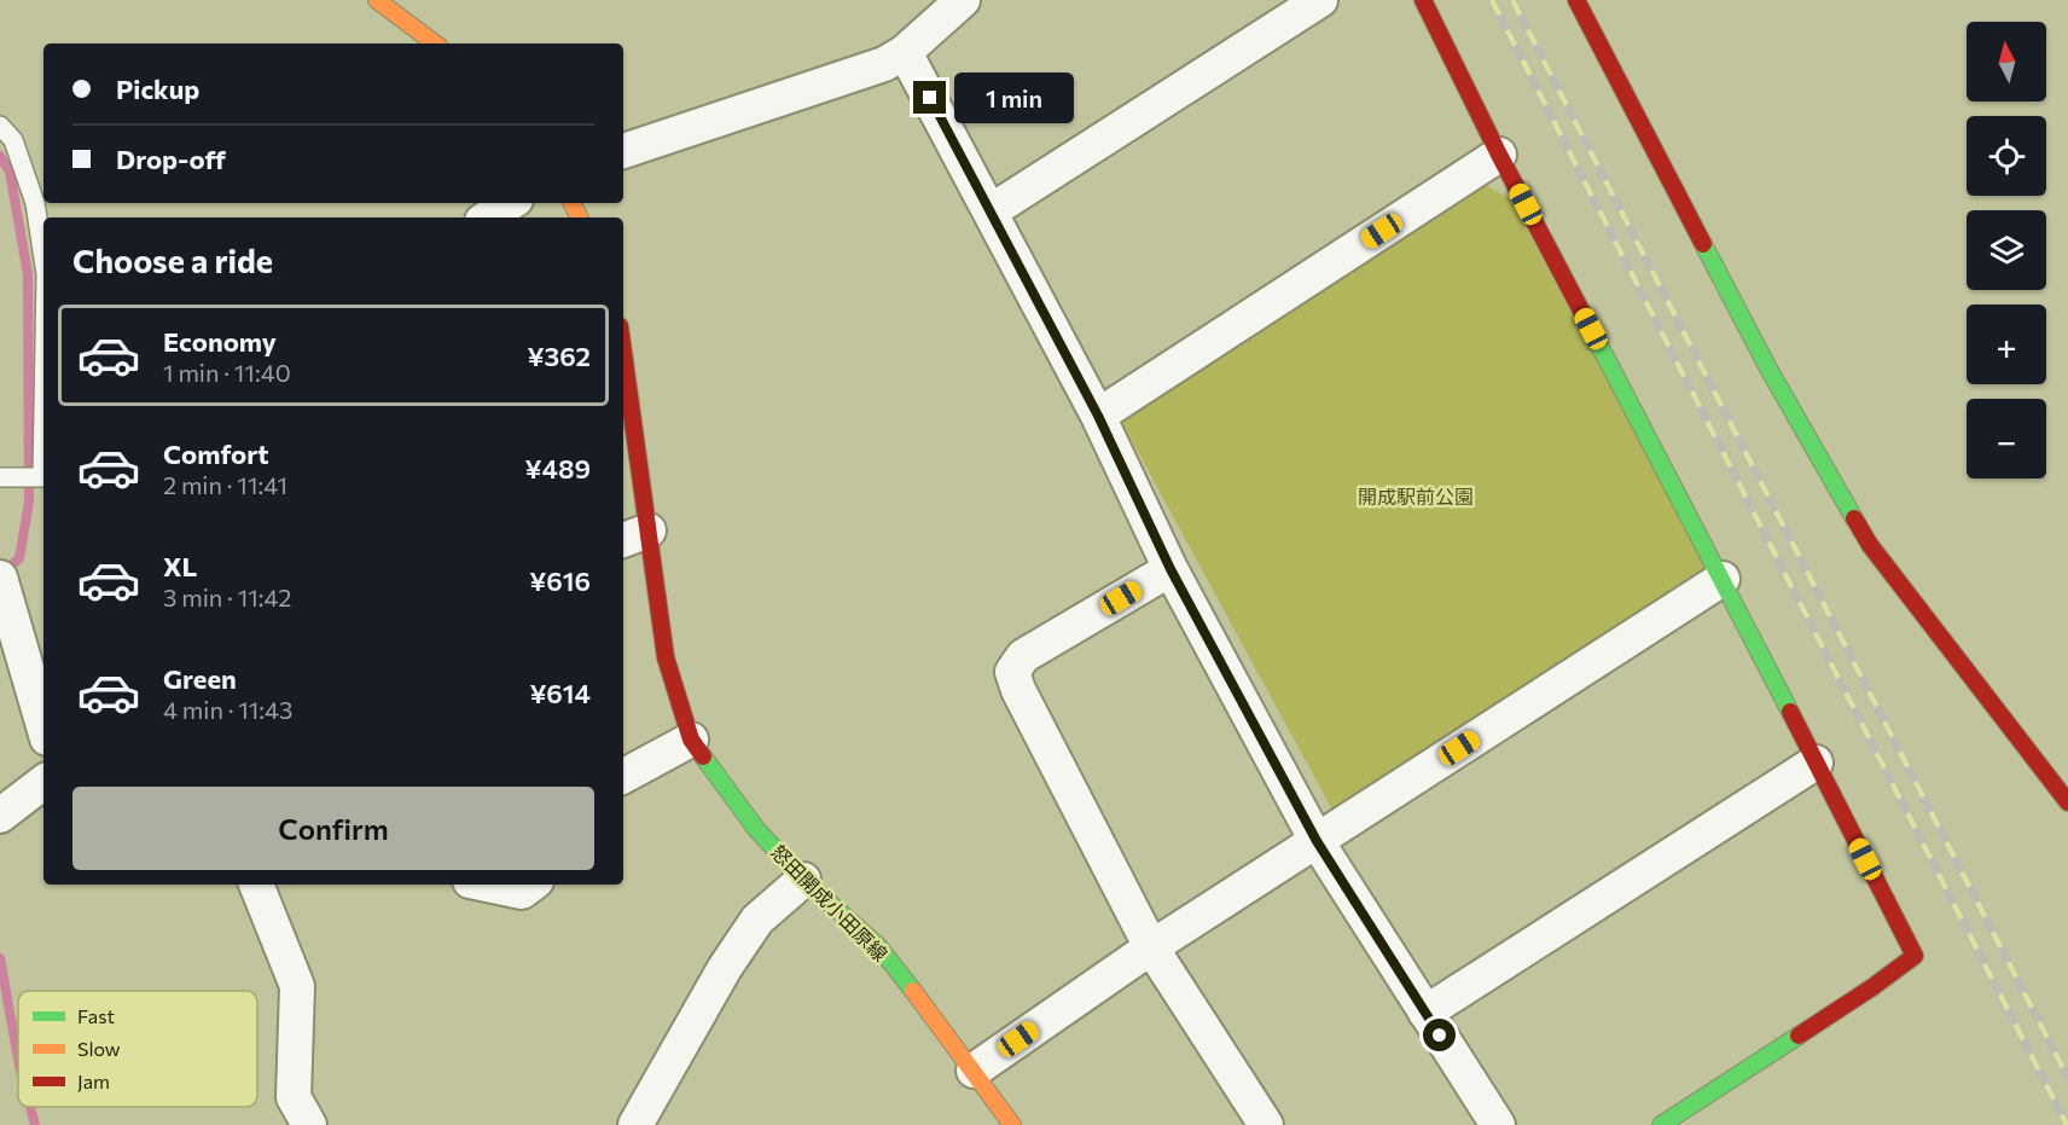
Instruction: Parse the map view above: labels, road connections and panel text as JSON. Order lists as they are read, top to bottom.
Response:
{
  "streets": {
    "street": ["怒田開成小田原線"]
  },
  "parks": ["開成駅前公園"],
  "legend": ["Fast", "Slow", "Jam"],
  "north": "top",
  "page": {
    "map_buttons": ["+", "−"],
    "banner": ["Pickup", "Drop-off"],
    "bubble": "1 min",
    "heading": "Choose a ride",
    "list": [
      {
        "name": "Economy",
        "note": "1 min · 11:40",
        "value": "¥362"
      },
      {
        "name": "Comfort",
        "note": "2 min · 11:41",
        "value": "¥489"
      },
      {
        "name": "XL",
        "note": "3 min · 11:42",
        "value": "¥616"
      },
      {
        "name": "Green",
        "note": "4 min · 11:43",
        "value": "¥614"
      }
    ],
    "buttons": "Confirm"
  }
}
